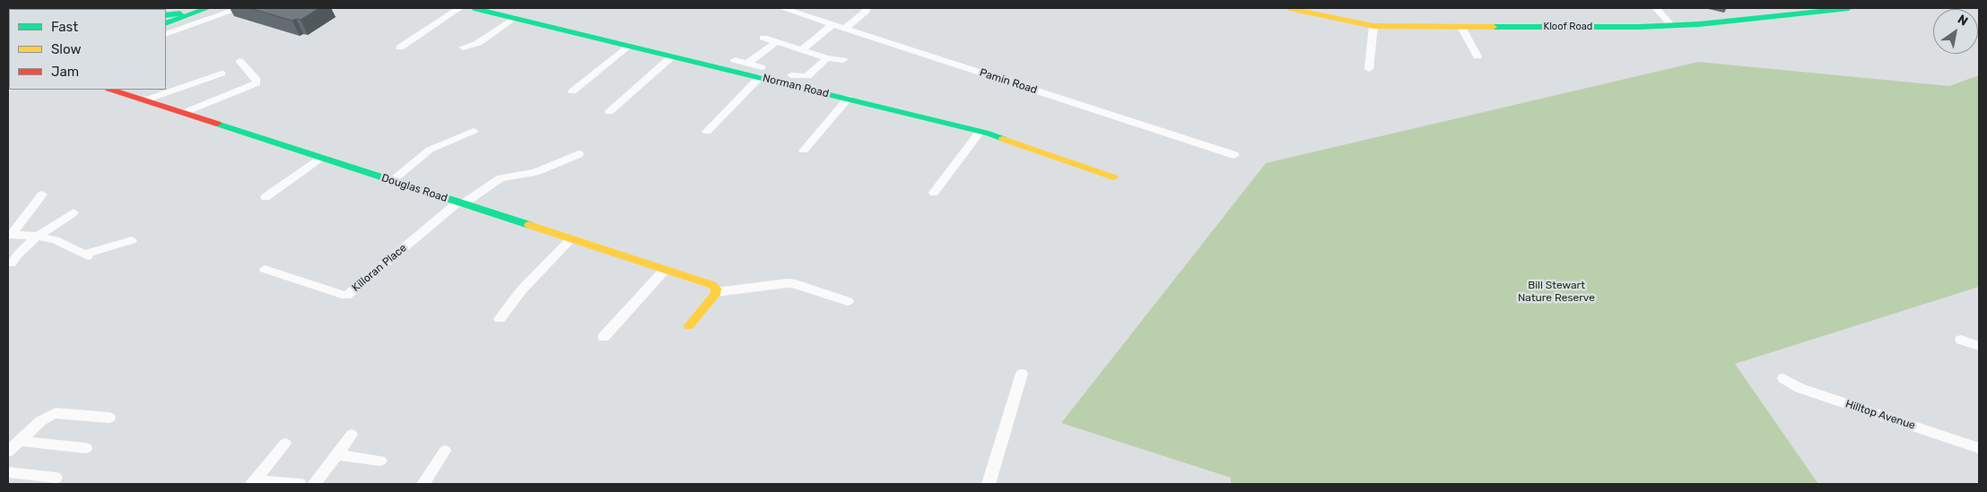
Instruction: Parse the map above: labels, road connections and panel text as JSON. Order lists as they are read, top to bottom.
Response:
{
  "streets": {
    "main road": ["Kloof Road", "Norman Road", "Douglas Road"],
    "street": ["Pamin Road", "Killoran Place", "Hilltop Avenue"]
  },
  "crossings": [
    ["Douglas Road", "Killoran Place"]
  ],
  "parks": ["Bill Stewart Nature Reserve"],
  "legend": ["Fast", "Slow", "Jam"],
  "north": "top right"
}
